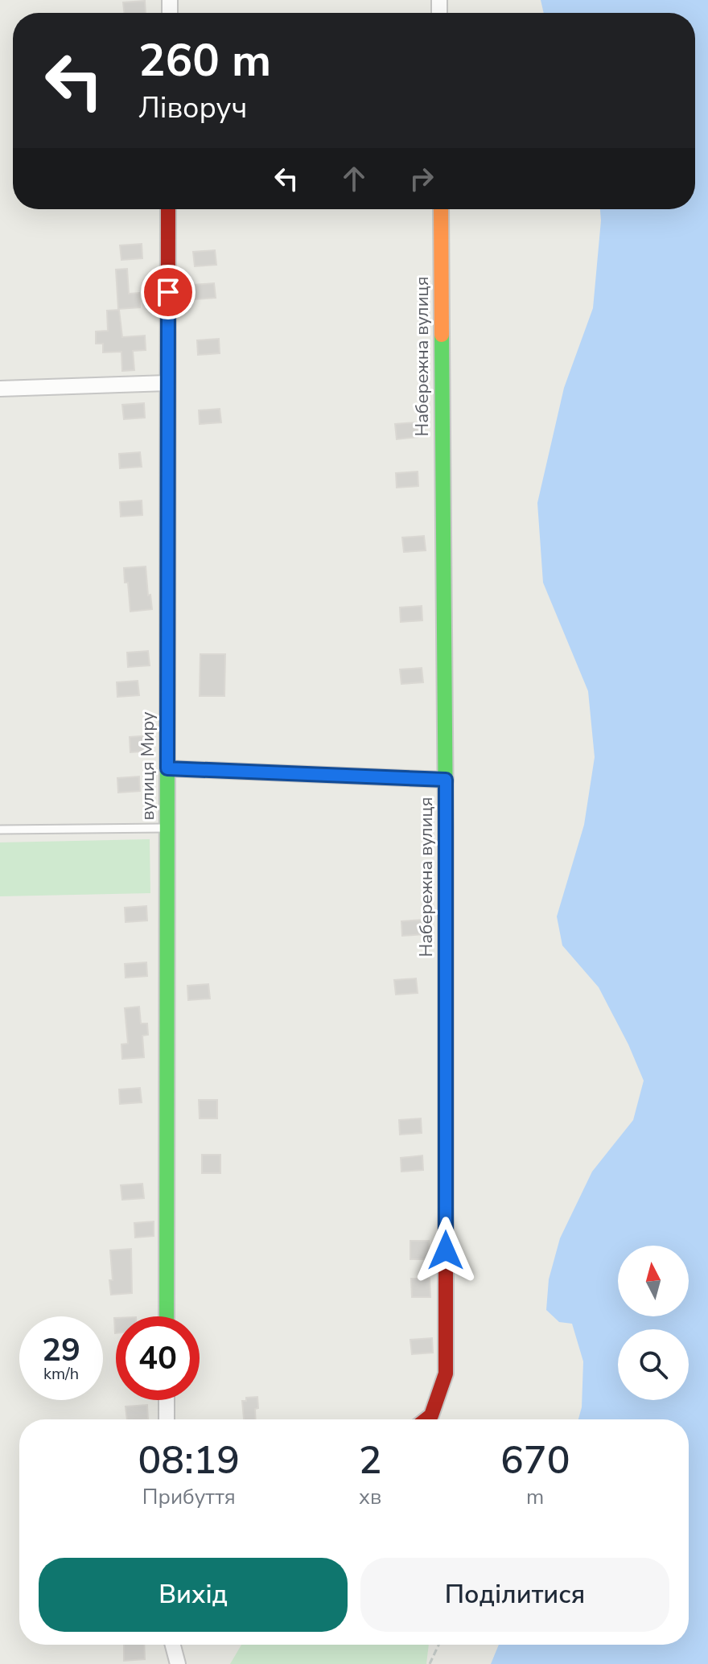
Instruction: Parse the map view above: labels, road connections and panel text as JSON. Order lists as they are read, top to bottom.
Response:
{
  "streets": {
    "street": ["Набережна вулиця", "вулиця Миру"]
  },
  "north": "top",
  "page": {
    "turn": ["260 m", "Ліворуч"],
    "speed": "29 km/h",
    "limit": "40",
    "eta": [
      "08:19",
      "Прибуття",
      "2",
      "хв",
      "670",
      "m"
    ],
    "buttons": ["Вихід", "Поділитися"]
  }
}
